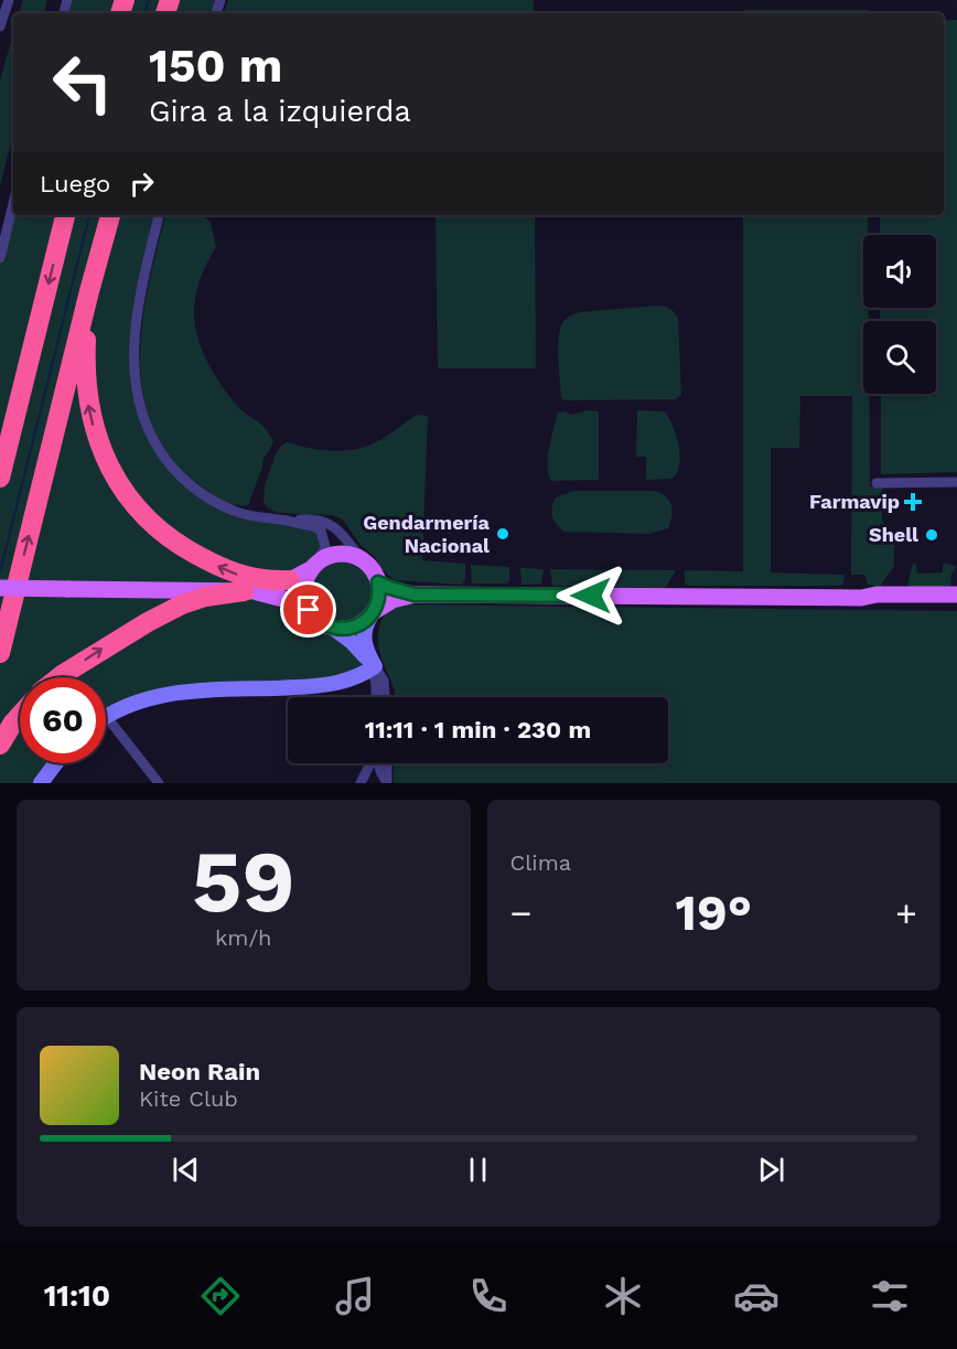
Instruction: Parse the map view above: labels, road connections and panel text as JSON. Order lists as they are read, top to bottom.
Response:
{
  "places": {
    "health": ["Farmavip"],
    "other": ["Gendarmería Nacional", "Shell"]
  },
  "page": {
    "turn": ["150 m", "Gira a la izquierda"],
    "then": "Luego",
    "limit": "60",
    "trip": "11:11 · 1 min · 230 m",
    "tile": [
      ["59", "km/h"],
      "Clima"
    ],
    "heat": ["−", "19°", "+"],
    "song": ["Neon Rain", "Kite Club"],
    "tabs": "11:10"
  }
}
